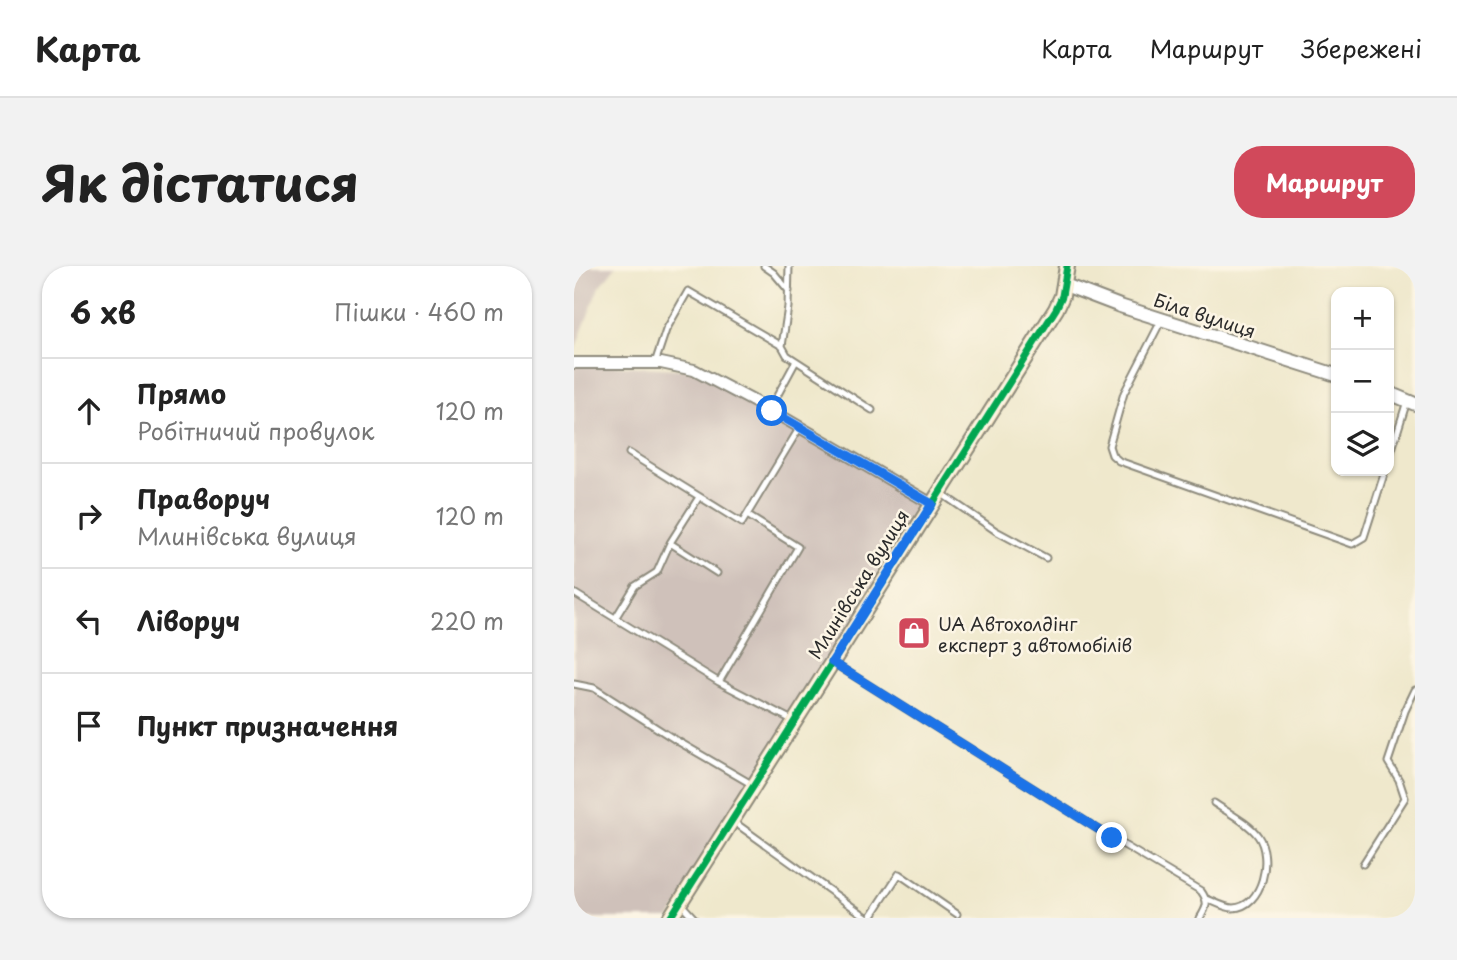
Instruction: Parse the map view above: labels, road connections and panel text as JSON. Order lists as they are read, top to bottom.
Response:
{
  "streets": {
    "main road": ["Млинівська вулиця"],
    "street": ["Біла вулиця"]
  },
  "crossings": [
    ["Біла вулиця", "Млинівська вулиця"]
  ],
  "places": {
    "shop": ["UA Автохолдінг експерт з автомобілів"]
  },
  "page": {
    "header": "Карта",
    "nav": ["Карта", "Маршрут", "Збережені"],
    "title": "Як дістатися",
    "buttons": "Маршрут",
    "heading": ["6 хв", "Пішки · 460 m"],
    "map_buttons": ["+", "−"],
    "list": [
      ["Прямо", "Робітничий провулок", "120 m"],
      ["Праворуч", "Млинівська вулиця", "120 m"],
      ["Ліворуч", "220 m"],
      "Пункт призначення"
    ]
  }
}
